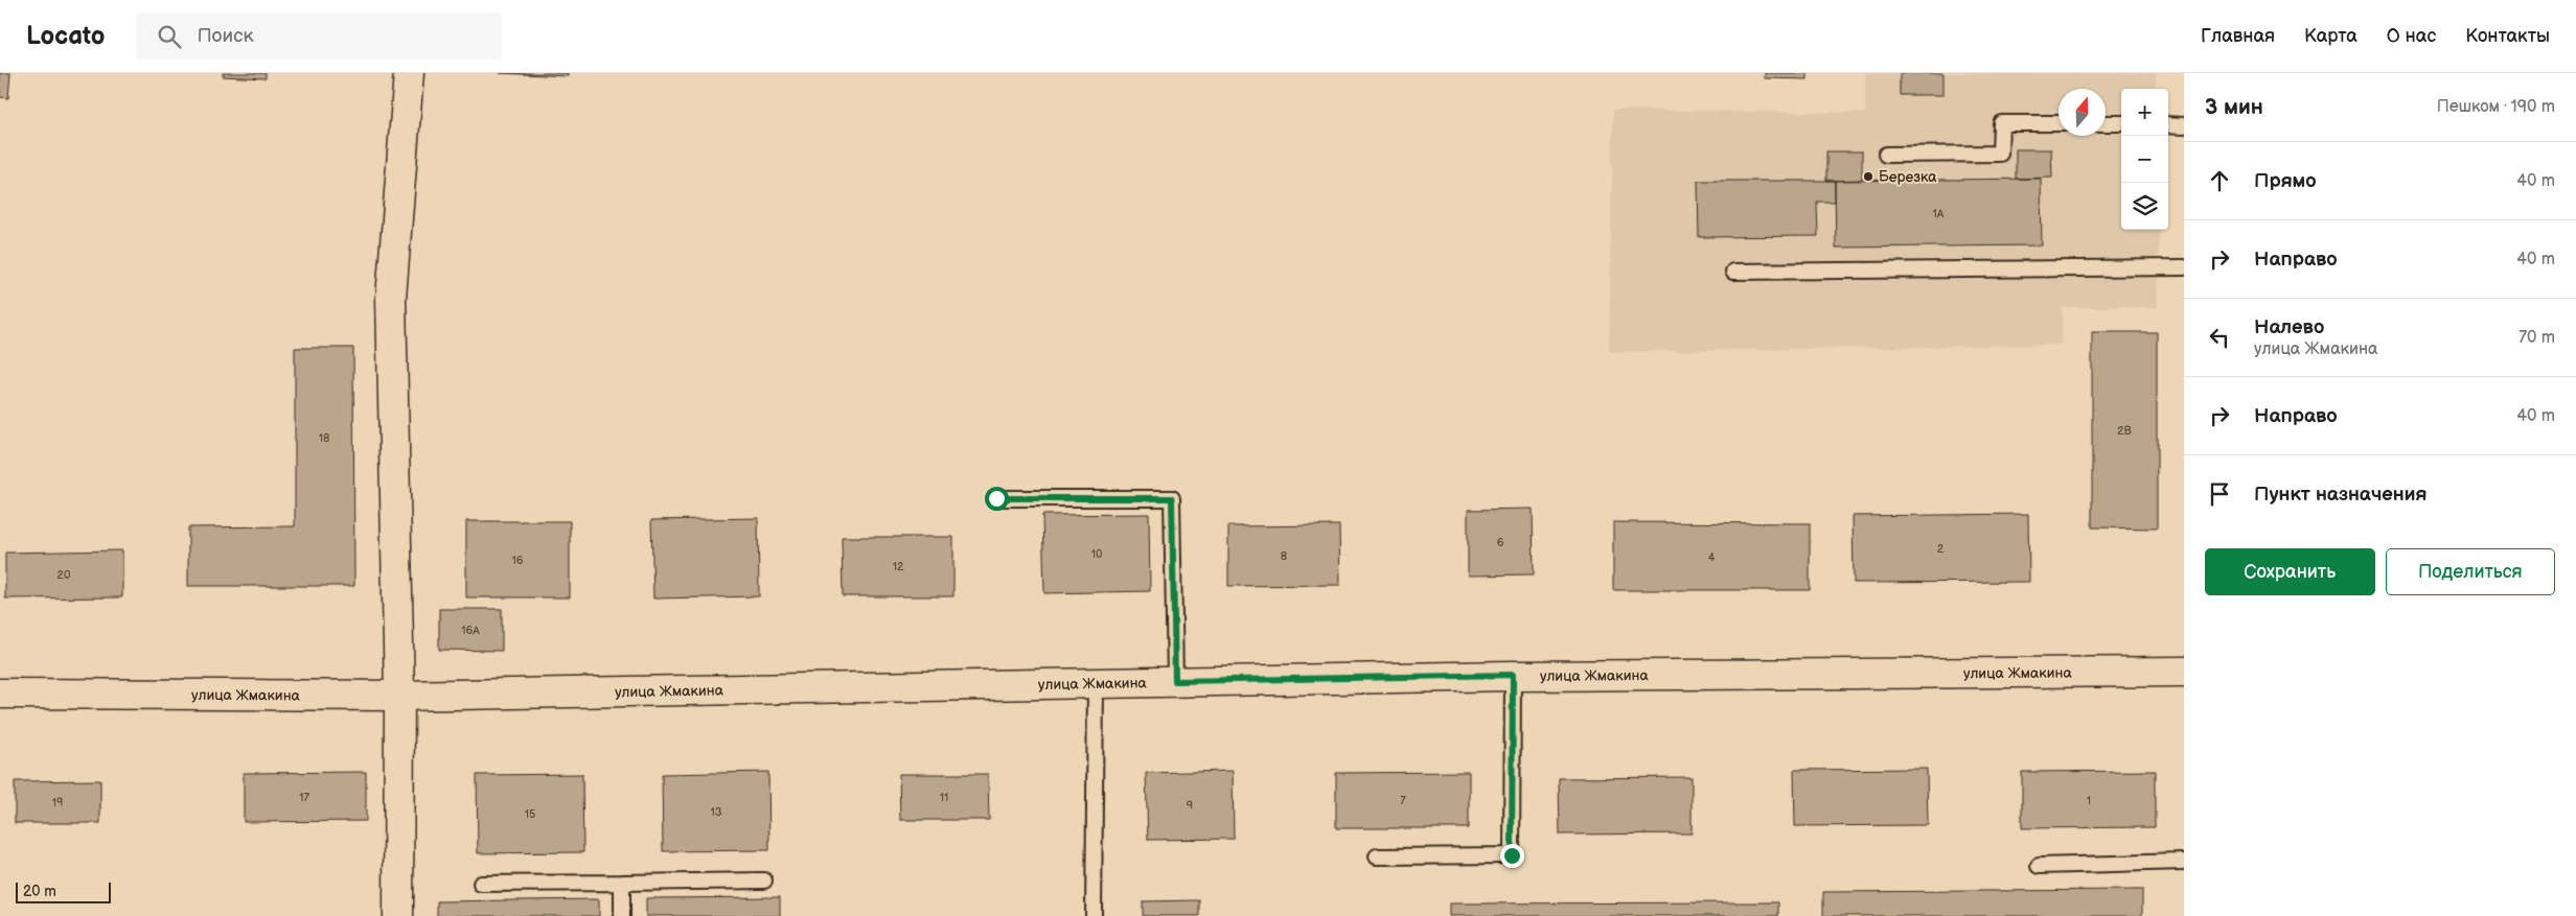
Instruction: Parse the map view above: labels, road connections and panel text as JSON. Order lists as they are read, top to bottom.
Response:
{
  "streets": {
    "street": ["улица Жмакина"]
  },
  "places": ["Березка"],
  "house_numbers": [
    "1А",
    "2В",
    "18",
    "6",
    "2",
    "10",
    "8",
    "4",
    "16",
    "12",
    "20",
    "16А",
    "17",
    "11",
    "7",
    "1",
    "19",
    "9",
    "13",
    "15"
  ],
  "scale_bar": "20 m",
  "north": "top",
  "page": {
    "header": "Locato",
    "search": "Поиск",
    "nav": [
      "Главная",
      "Карта",
      "О нас",
      "Контакты"
    ],
    "heading": ["3 мин", "Пешком · 190 m"],
    "map_buttons": ["+", "−"],
    "list": [
      ["Прямо", "40 m"],
      ["Направо", "40 m"],
      ["Налево", "улица Жмакина", "70 m"],
      ["Направо", "40 m"],
      "Пункт назначения"
    ],
    "buttons": ["Сохранить", "Поделиться"],
    "scale": "20 m"
  }
}
